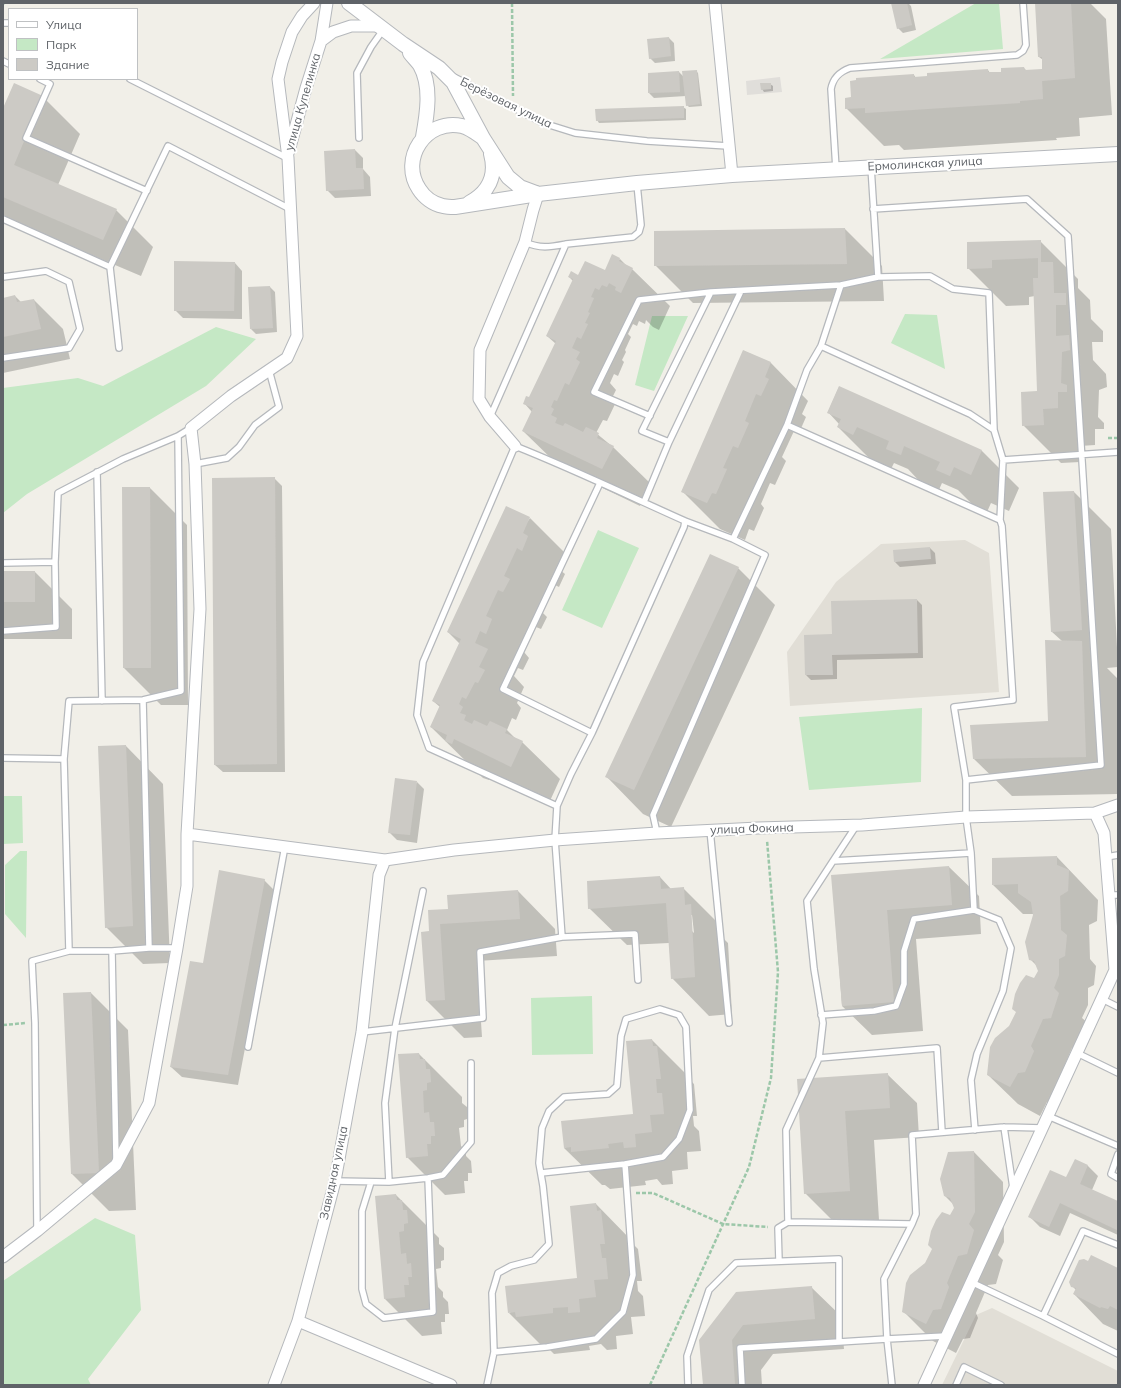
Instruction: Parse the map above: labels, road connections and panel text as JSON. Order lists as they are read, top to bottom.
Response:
{
  "streets": {
    "street": [
      "улица Купелинка",
      "Ермолинская улица",
      "улица Фокина",
      "Завидная улица"
    ],
    "lane": ["Берёзовая улица"]
  },
  "crossings": [
    ["улица Фокина", "Завидная улица"]
  ],
  "legend": ["Улица", "Парк", "Здание"]
}
